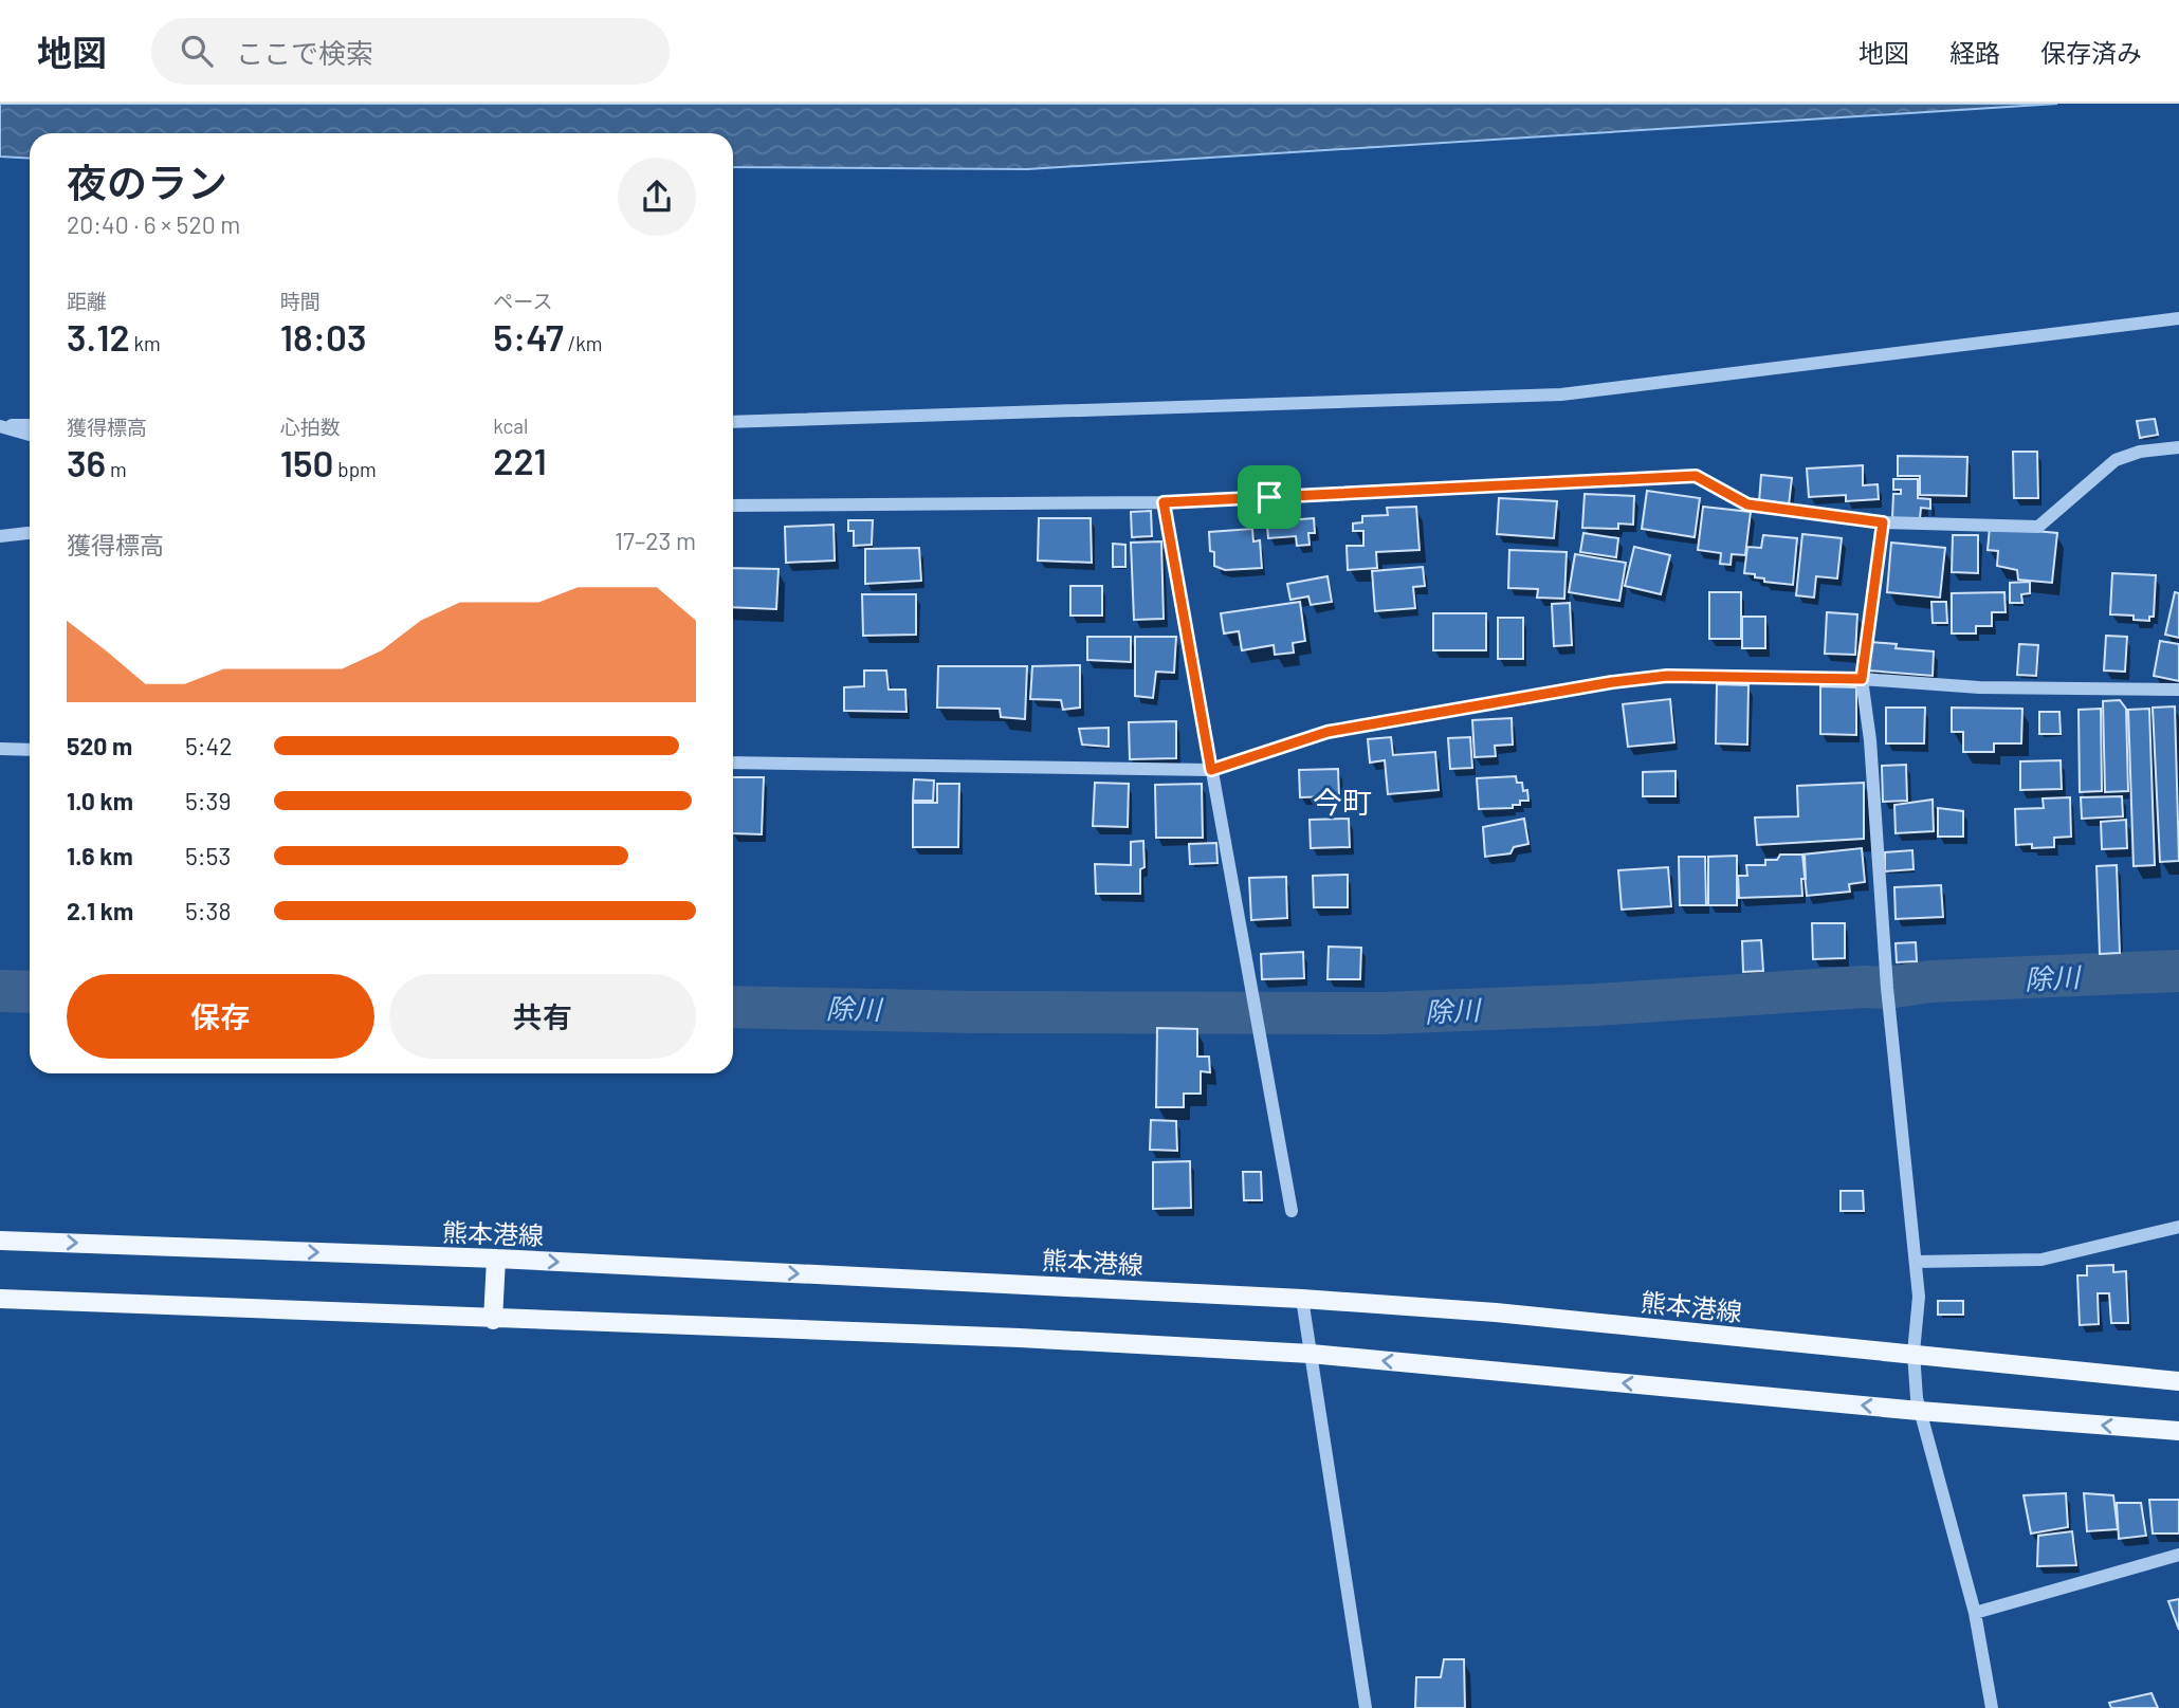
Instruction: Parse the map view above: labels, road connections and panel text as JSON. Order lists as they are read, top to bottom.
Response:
{
  "streets": {
    "main road": ["熊本港線"]
  },
  "districts": ["今町"],
  "water": ["除川"],
  "page": {
    "header": "地図",
    "search": "ここで検索",
    "nav": ["地図", "経路", "保存済み"],
    "heading": ["夜のラン", "20:40 · 6 × 520 m"],
    "stats": [
      ["距離", "3.12 km"],
      ["時間", "18:03"],
      ["ペース", "5:47 /km"],
      ["獲得標高", "36 m"],
      ["心拍数", "150 bpm"],
      ["kcal", "221"]
    ],
    "chart": ["獲得標高", "17–23 m"],
    "list": [
      {
        "name": "520 m",
        "note": "5:42"
      },
      {
        "name": "1.0 km",
        "note": "5:39"
      },
      {
        "name": "1.6 km",
        "note": "5:53"
      },
      {
        "name": "2.1 km",
        "note": "5:38"
      }
    ],
    "buttons": ["保存", "共有"]
  }
}
